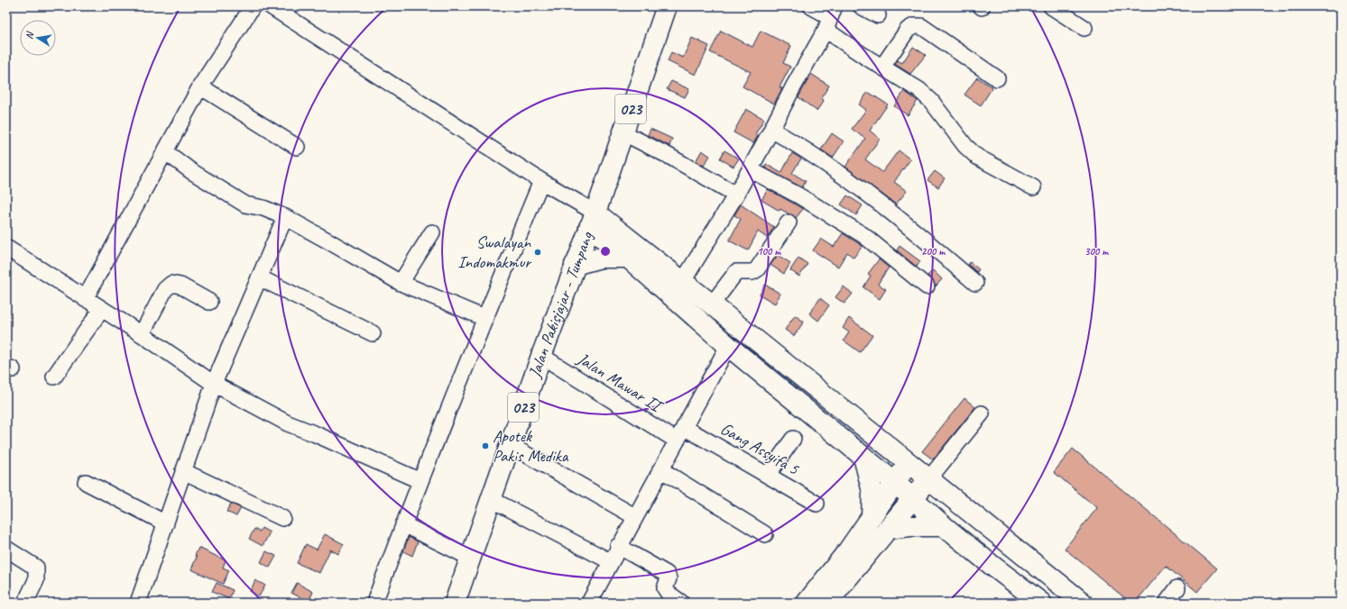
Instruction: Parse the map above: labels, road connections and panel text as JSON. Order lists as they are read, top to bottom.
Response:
{
  "streets": {
    "main road": ["023", "Jalan Pakisjajar - Tumpang"],
    "street": ["Jalan Mawar II", "Gang Assyifa 5"]
  },
  "crossings": [
    ["Jalan Pakisjajar - Tumpang", "Jalan Mawar II"]
  ],
  "places": ["Swalayan Indomakmur", "Apotek Pakis Medika"],
  "north": "left",
  "rings": ["100 m", "200 m", "300 m"]
}
